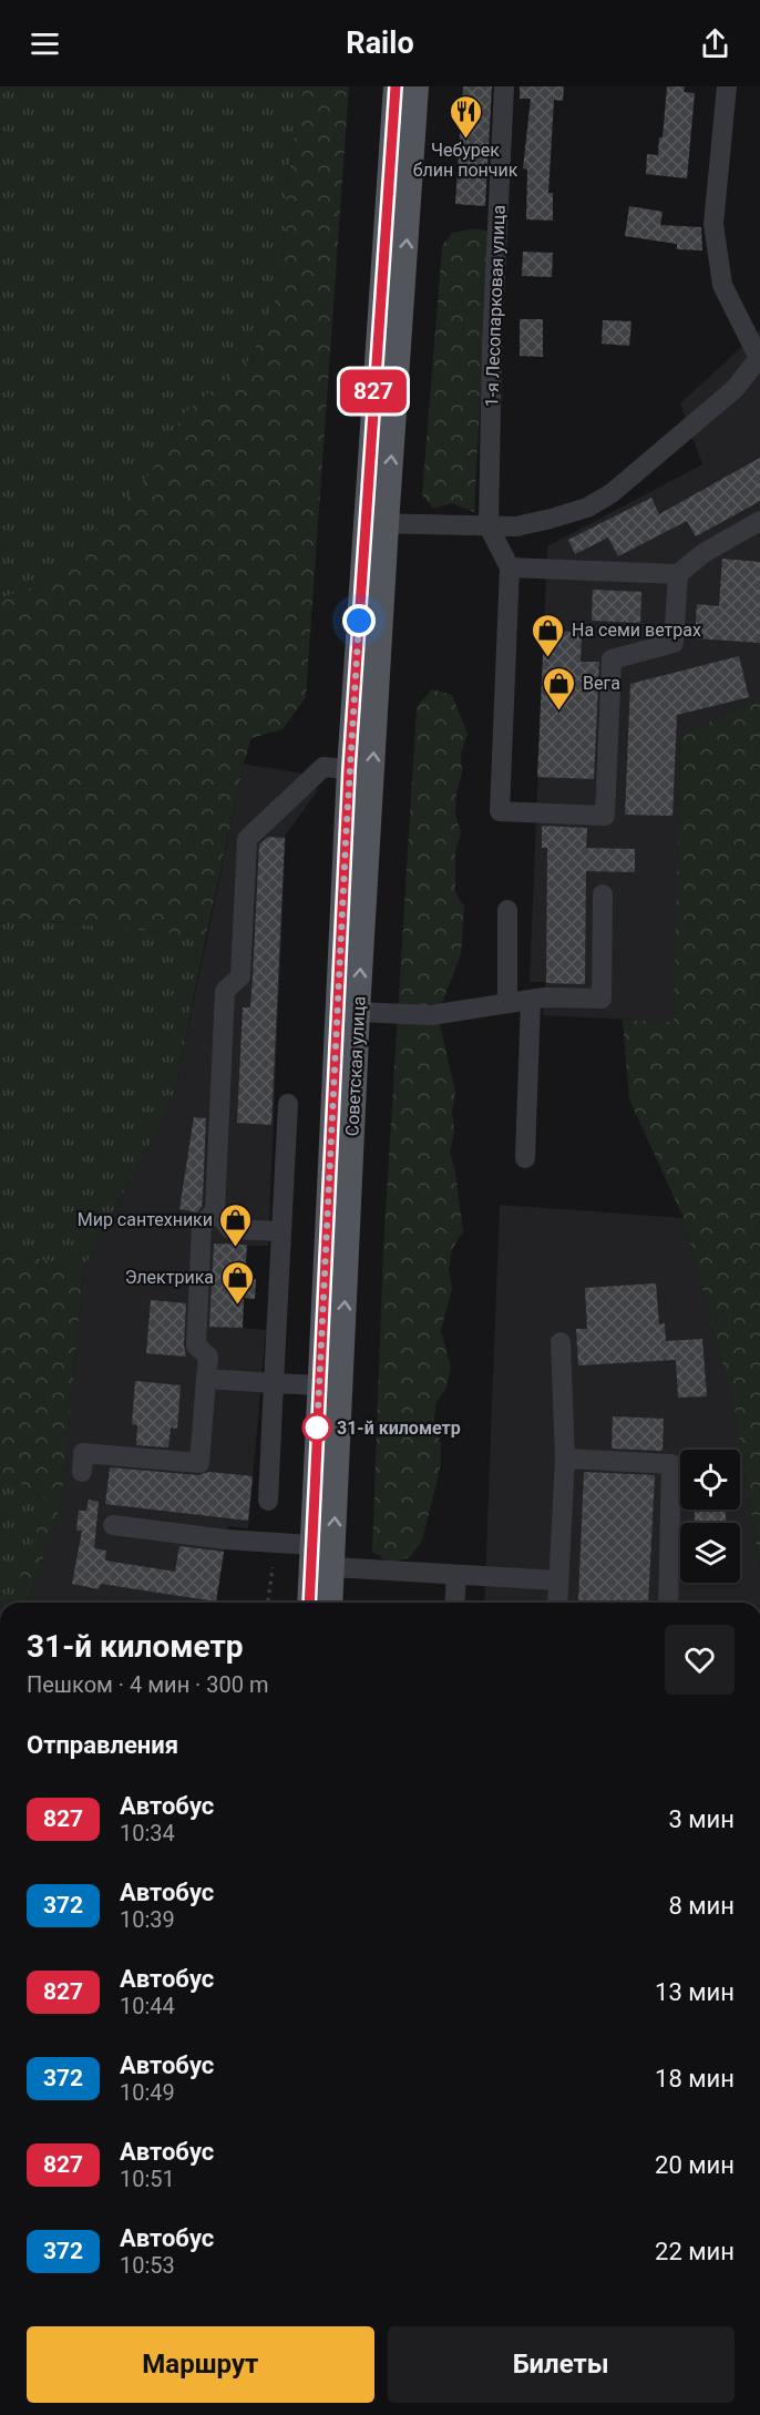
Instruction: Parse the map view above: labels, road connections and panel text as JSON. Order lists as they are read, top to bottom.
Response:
{
  "streets": {
    "main road": ["Советская улица"],
    "street": ["1-я Лесопарковая улица"]
  },
  "places": {
    "restaurant": ["Чебурек блин пончик"],
    "shop": [
      "На семи ветрах",
      "Вега",
      "Мир сантехники",
      "Электрика"
    ],
    "other": ["31-й километр"]
  },
  "lines": ["bus line 827"],
  "page": {
    "header": "Railo",
    "on_map": "827",
    "heading": [
      ["31-й километр", "Пешком · 4 мин · 300 m"],
      "Отправления"
    ],
    "list": [
      {
        "mark": "827",
        "name": "Автобус",
        "note": "10:34",
        "value": "3 мин"
      },
      {
        "mark": "372",
        "name": "Автобус",
        "note": "10:39",
        "value": "8 мин"
      },
      {
        "mark": "827",
        "name": "Автобус",
        "note": "10:44",
        "value": "13 мин"
      },
      {
        "mark": "372",
        "name": "Автобус",
        "note": "10:49",
        "value": "18 мин"
      },
      {
        "mark": "827",
        "name": "Автобус",
        "note": "10:51",
        "value": "20 мин"
      },
      {
        "mark": "372",
        "name": "Автобус",
        "note": "10:53",
        "value": "22 мин"
      }
    ],
    "buttons": ["Маршрут", "Билеты"]
  }
}
